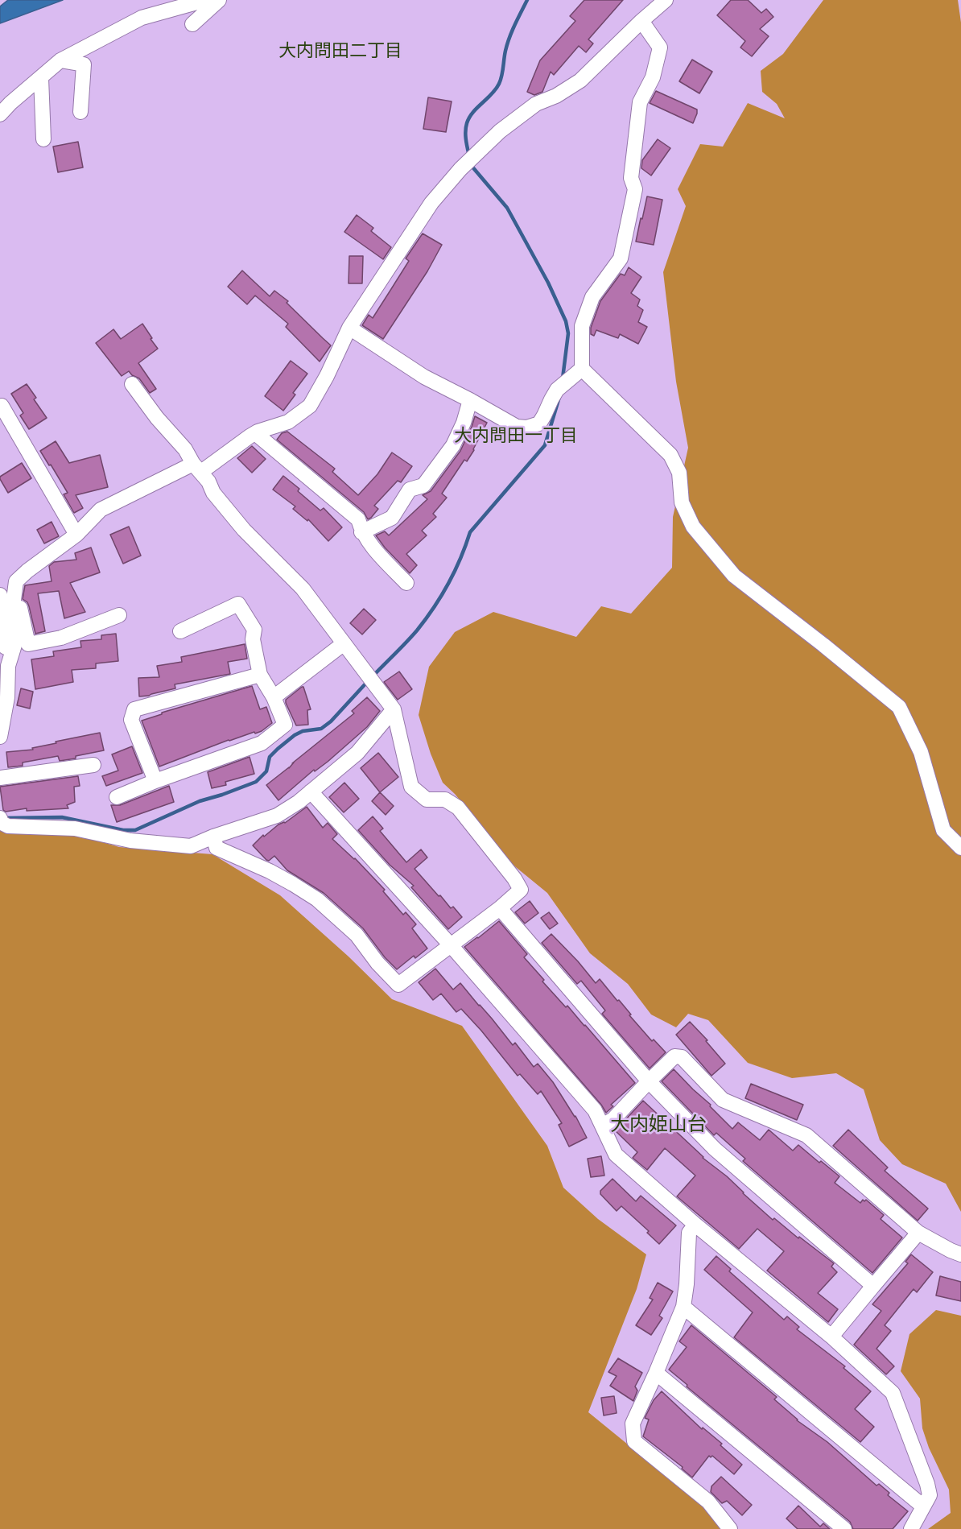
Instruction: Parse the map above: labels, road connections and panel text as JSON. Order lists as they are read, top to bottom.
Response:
{
  "districts": ["大内問田二丁目", "大内問田一丁目", "大内姫山台"]
}
